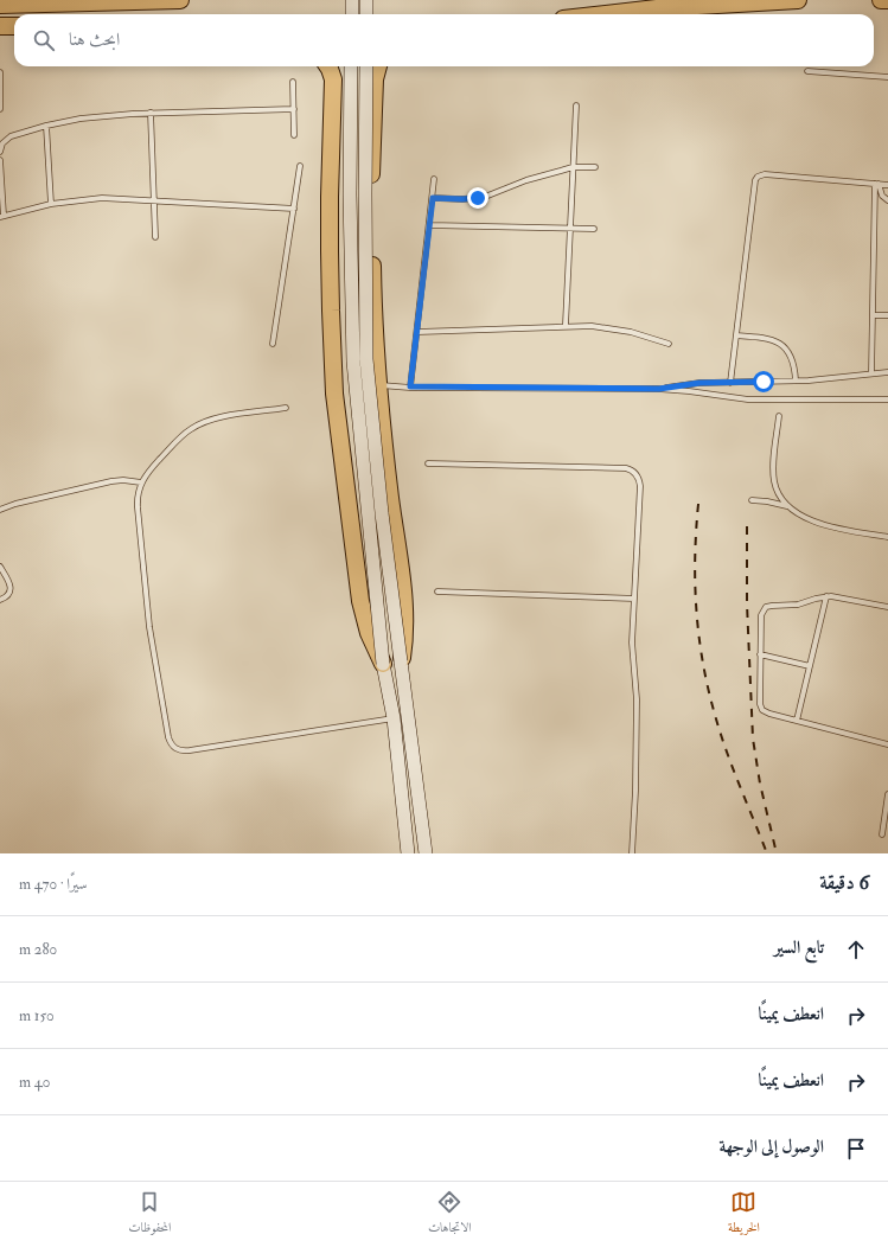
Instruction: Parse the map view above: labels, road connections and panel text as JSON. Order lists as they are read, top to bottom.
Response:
{
  "page": {
    "search": "ابحث هنا",
    "heading": ["6 دقيقة", "سيرًا · 470 m"],
    "list": [
      ["تابع السير", "280 m"],
      ["انعطف يمينًا", "150 m"],
      ["انعطف يمينًا", "40 m"],
      "الوصول إلى الوجهة"
    ],
    "nav": ["الخريطة", "الاتجاهات", "المحفوظات"]
  }
}
